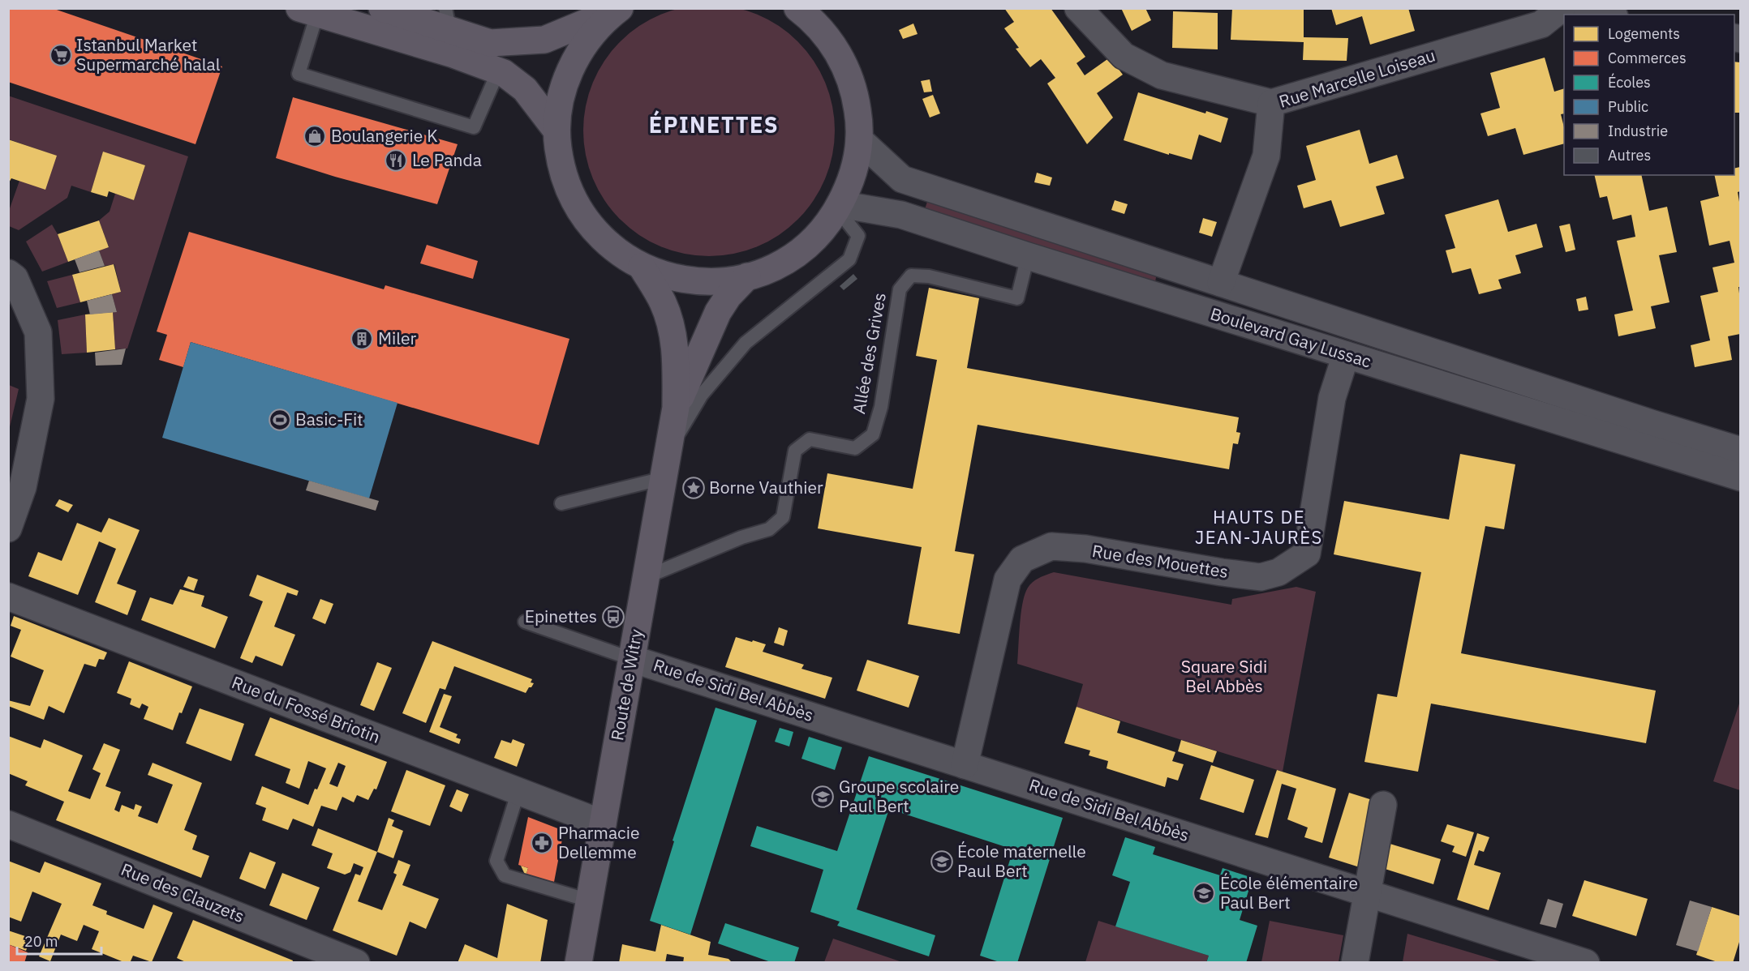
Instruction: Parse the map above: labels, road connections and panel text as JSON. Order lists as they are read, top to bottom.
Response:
{
  "streets": {
    "main road": ["Route de Witry"],
    "street": [
      "Rue Marcelle Loiseau",
      "Boulevard Gay Lussac",
      "Rue des Mouettes",
      "Rue de Sidi Bel Abbès",
      "Rue du Fossé Briotin",
      "Rue des Clauzets"
    ],
    "lane": ["Allée des Grives"]
  },
  "crossings": [
    ["Rue Marcelle Loiseau", "Boulevard Gay Lussac"],
    ["Boulevard Gay Lussac", "Allée des Grives"],
    ["Boulevard Gay Lussac", "Rue des Mouettes"],
    ["Allée des Grives", "Route de Witry"],
    ["Rue des Mouettes", "Rue de Sidi Bel Abbès"],
    ["Route de Witry", "Rue de Sidi Bel Abbès"],
    ["Route de Witry", "Rue du Fossé Briotin"]
  ],
  "districts": ["ÉPINETTES", "HAUTS DE JEAN-JAURÈS"],
  "parks": ["Square Sidi Bel Abbès"],
  "places": {
    "supermarket": ["Istanbul Market Supermarché halal"],
    "shop": ["Boulangerie K"],
    "restaurant": ["Le Panda"],
    "building": ["Miler"],
    "sports": ["Basic-Fit"],
    "place": ["Borne Vauthier"],
    "bus stop": ["Epinettes"],
    "school or university": ["Groupe scolaire Paul Bert", "École maternelle Paul Bert", "École élémentaire Paul Bert"],
    "pharmacy": ["Pharmacie Dellemme"]
  },
  "legend": [
    "Logements",
    "Commerces",
    "Écoles",
    "Public",
    "Industrie",
    "Autres"
  ],
  "scale_bar": "20 m"
}
